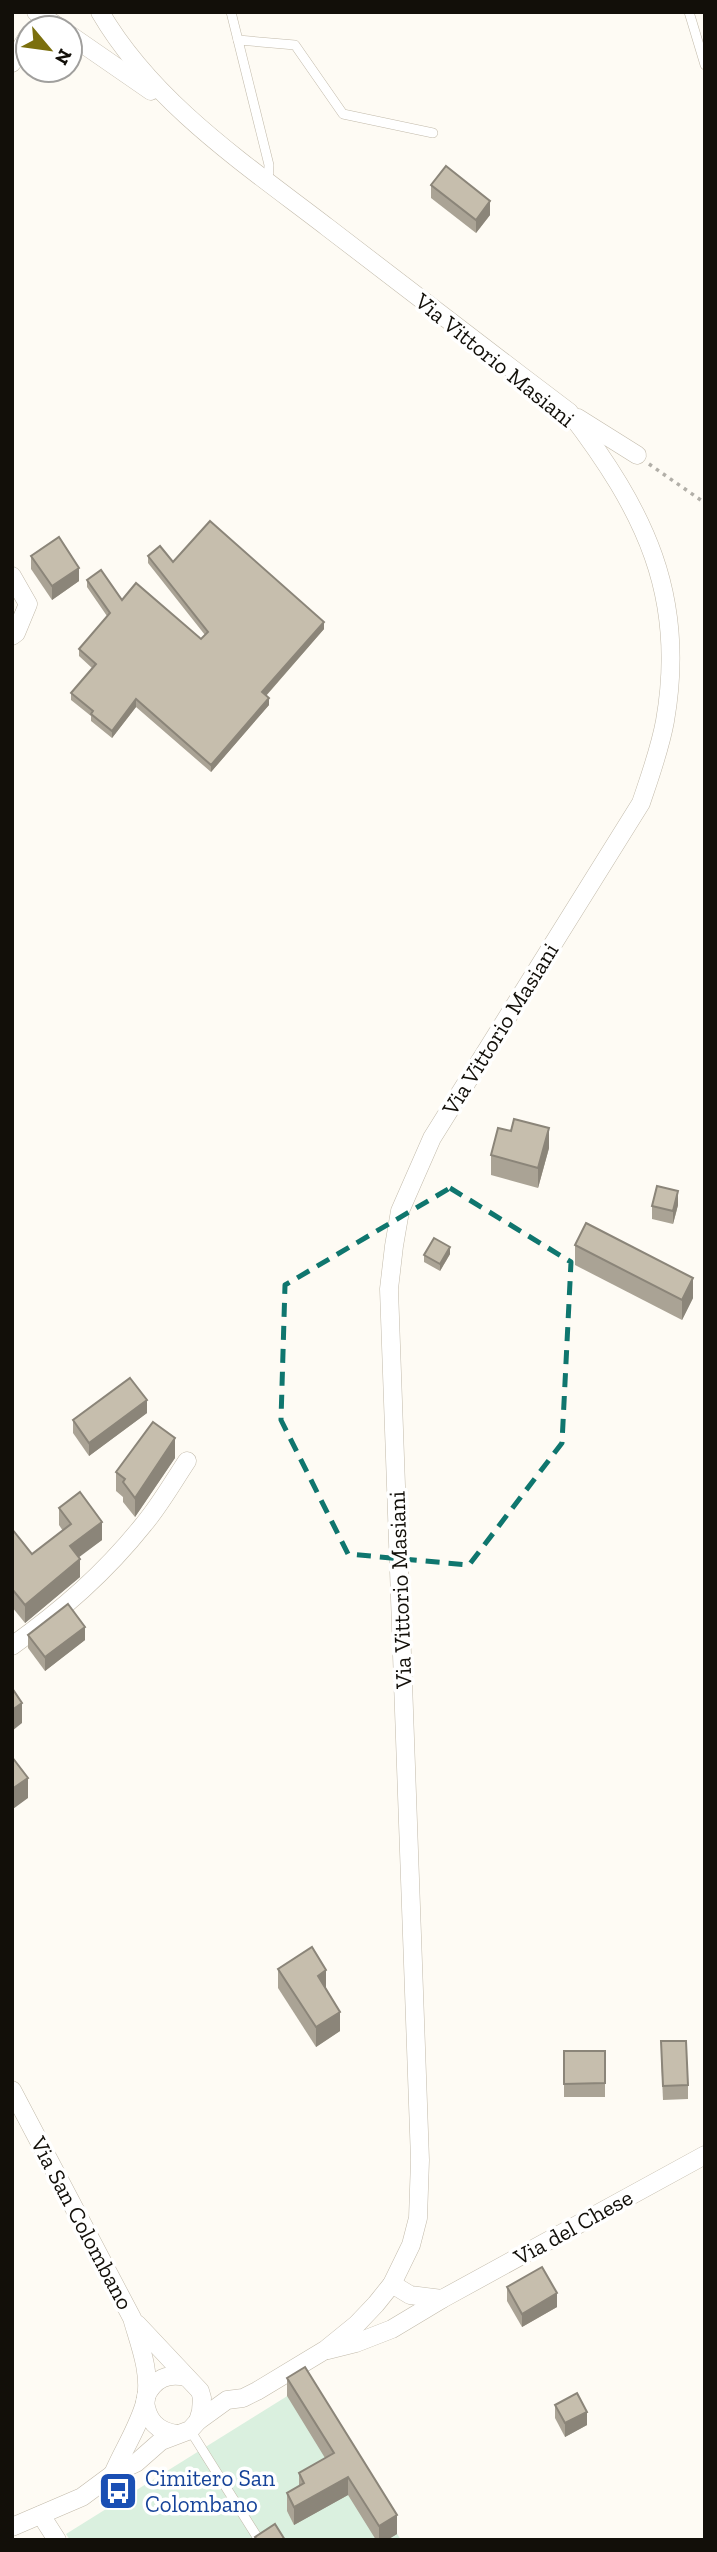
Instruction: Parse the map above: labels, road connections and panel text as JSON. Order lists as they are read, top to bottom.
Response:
{
  "streets": {
    "street": ["Via Vittorio Masiani", "Via San Colombano", "Via del Chese"]
  },
  "crossings": [
    ["Via Vittorio Masiani", "Via del Chese"],
    ["Via San Colombano", "Via del Chese"]
  ],
  "places": {
    "bus stop": ["Cimitero San Colombano"]
  },
  "north": "bottom right"
}
